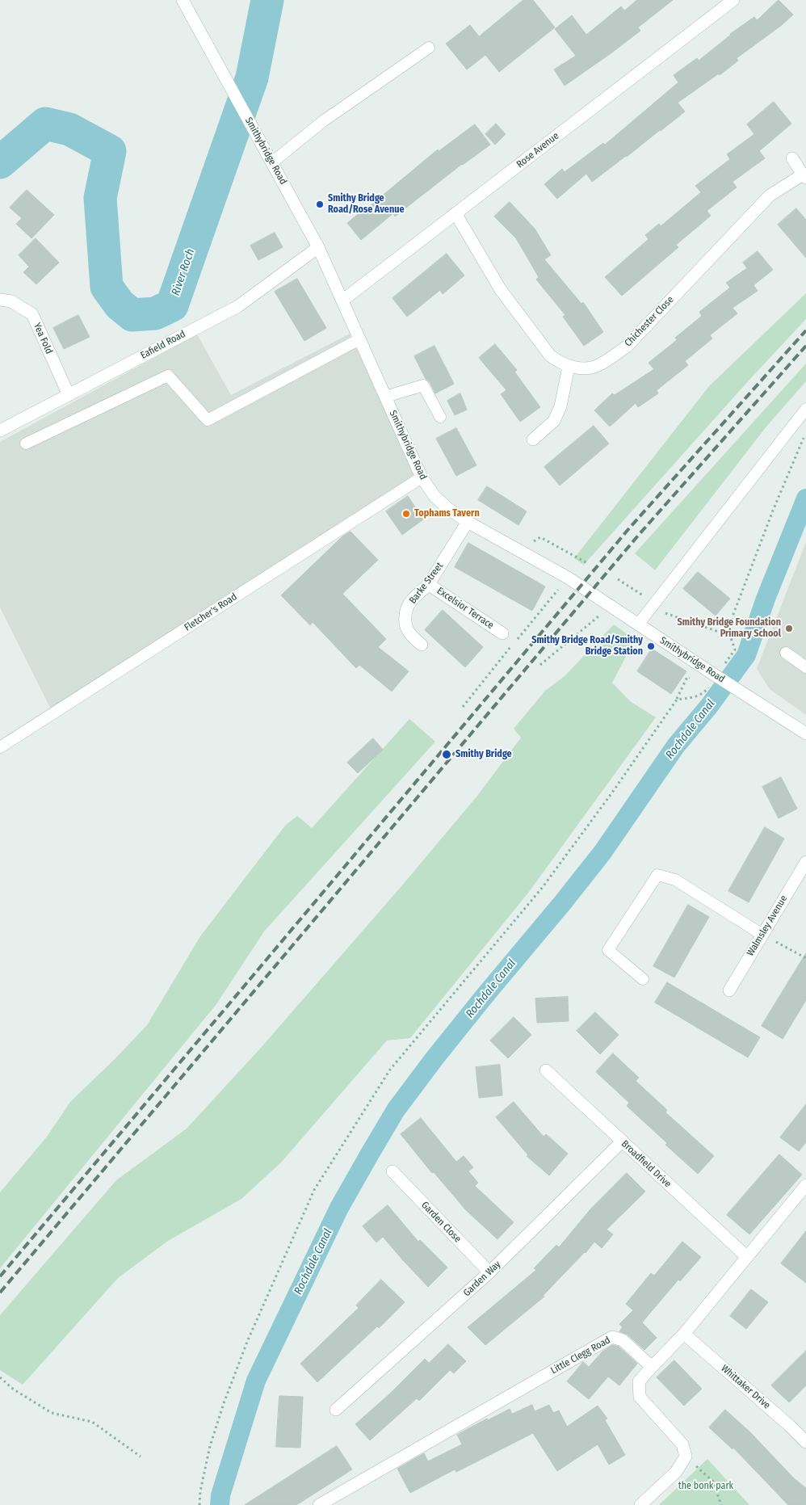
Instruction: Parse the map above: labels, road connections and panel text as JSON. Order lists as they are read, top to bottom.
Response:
{
  "streets": {
    "street": [
      "Rose Avenue",
      "Smithybridge Road",
      "Chichester Close",
      "Yea Fold",
      "Eafield Road",
      "Barke Street",
      "Excelsior Terrace",
      "Walmsley Avenue",
      "Broadfield Drive",
      "Garden Close",
      "Garden Way",
      "Little Clegg Road",
      "Whittaker Drive"
    ],
    "lane": ["Fletcher's Road"]
  },
  "crossings": [
    ["Rose Avenue", "Smithybridge Road"],
    ["Smithybridge Road", "Eafield Road"],
    ["Smithybridge Road", "Barke Street"],
    ["Smithybridge Road", "Fletcher's Road"],
    ["Yea Fold", "Eafield Road"],
    ["Barke Street", "Excelsior Terrace"],
    ["Broadfield Drive", "Garden Way"],
    ["Garden Close", "Garden Way"]
  ],
  "water": ["River Roch", "Rochdale Canal"],
  "parks": ["the bonk park"],
  "places": [
    "Smithy Bridge Road/Rose Avenue",
    "Tophams Tavern",
    "Smithy Bridge Foundation Primary School",
    "Smithy Bridge Road/Smithy Bridge Station",
    "Smithy Bridge"
  ]
}
